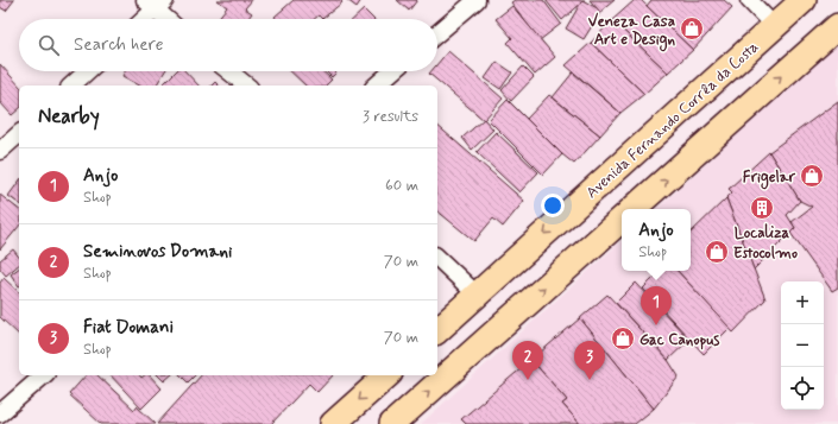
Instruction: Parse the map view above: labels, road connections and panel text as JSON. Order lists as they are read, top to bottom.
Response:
{
  "streets": {
    "main road": ["Avenida Fernando Corrêa da Costa"]
  },
  "places": {
    "shop": [
      "Veneza Casa Art e Design",
      "Frigelar",
      "Estocolmo",
      "Gac Canopus"
    ],
    "building": ["Localiza"]
  },
  "page": {
    "search": "Search here",
    "heading": ["Nearby", "3 results"],
    "list": [
      {
        "mark": "1",
        "name": "Anjo",
        "note": "Shop",
        "value": "60 m"
      },
      {
        "mark": "2",
        "name": "Seminovos Domani",
        "note": "Shop",
        "value": "70 m"
      },
      {
        "mark": "3",
        "name": "Fiat Domani",
        "note": "Shop",
        "value": "70 m"
      }
    ],
    "popup": ["Anjo", "Shop"],
    "map_buttons": ["+", "−"],
    "pins": ["1", "2", "3"]
  }
}
